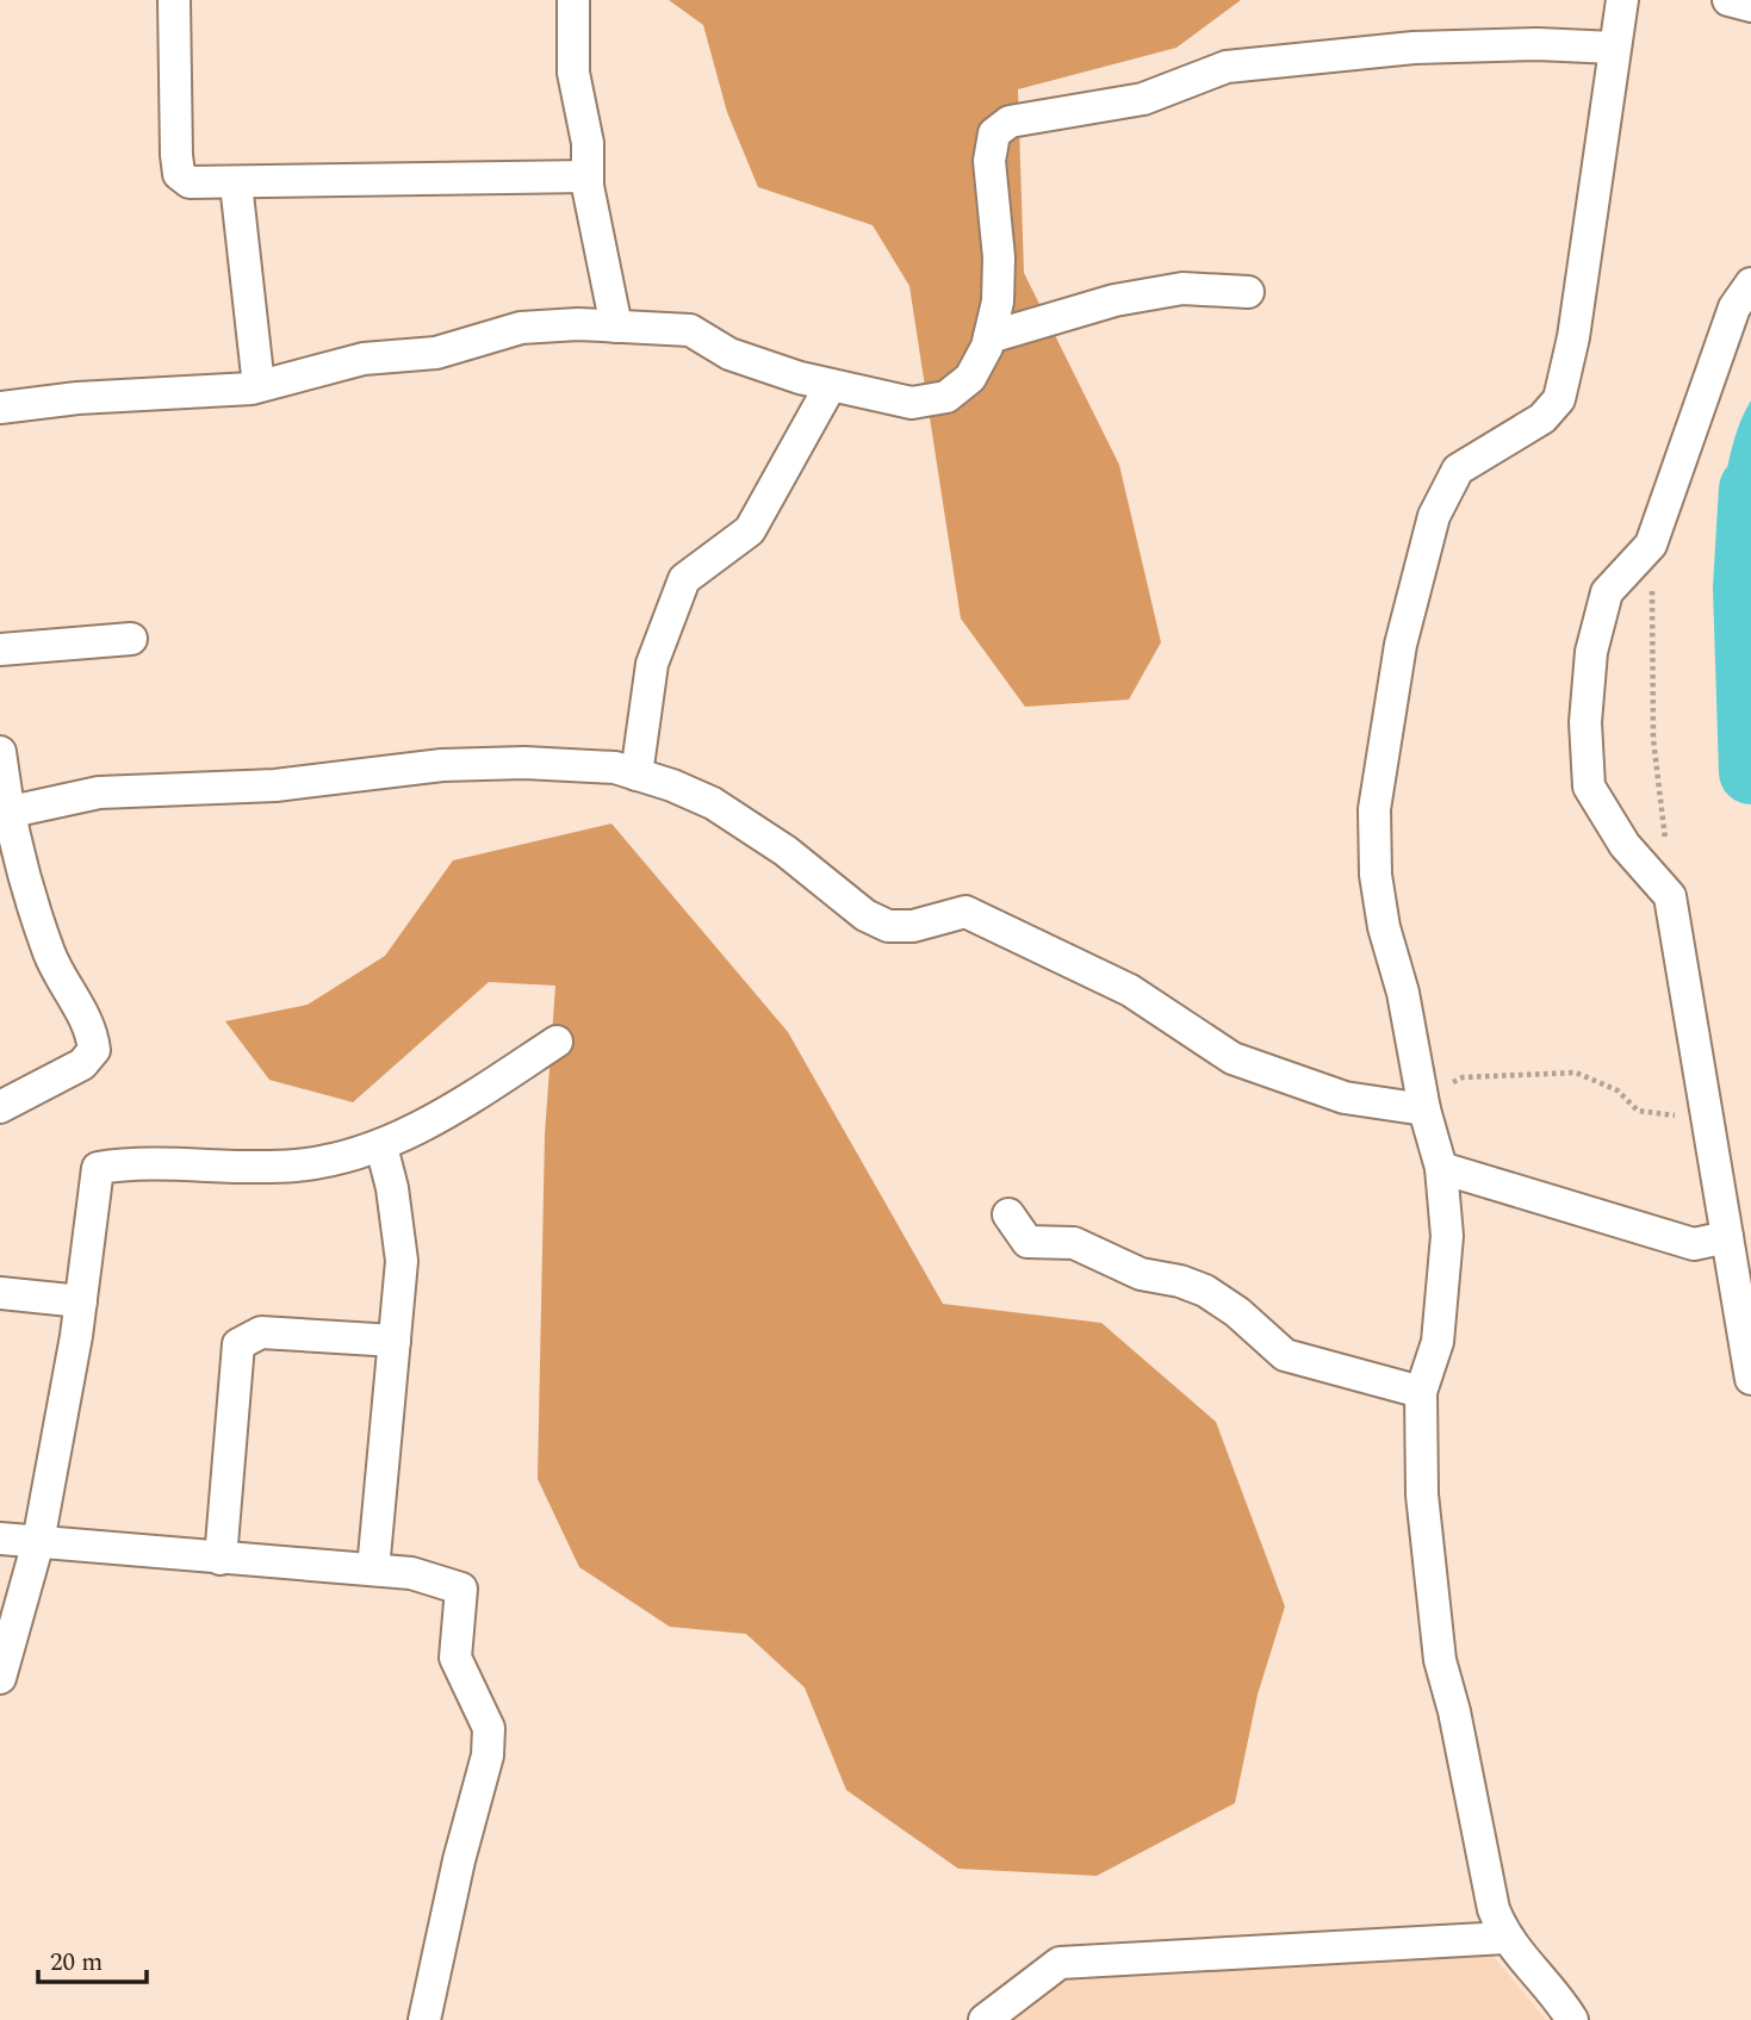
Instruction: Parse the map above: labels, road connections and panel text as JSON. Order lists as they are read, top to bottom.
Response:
{
  "scale_bar": "20 m"
}
